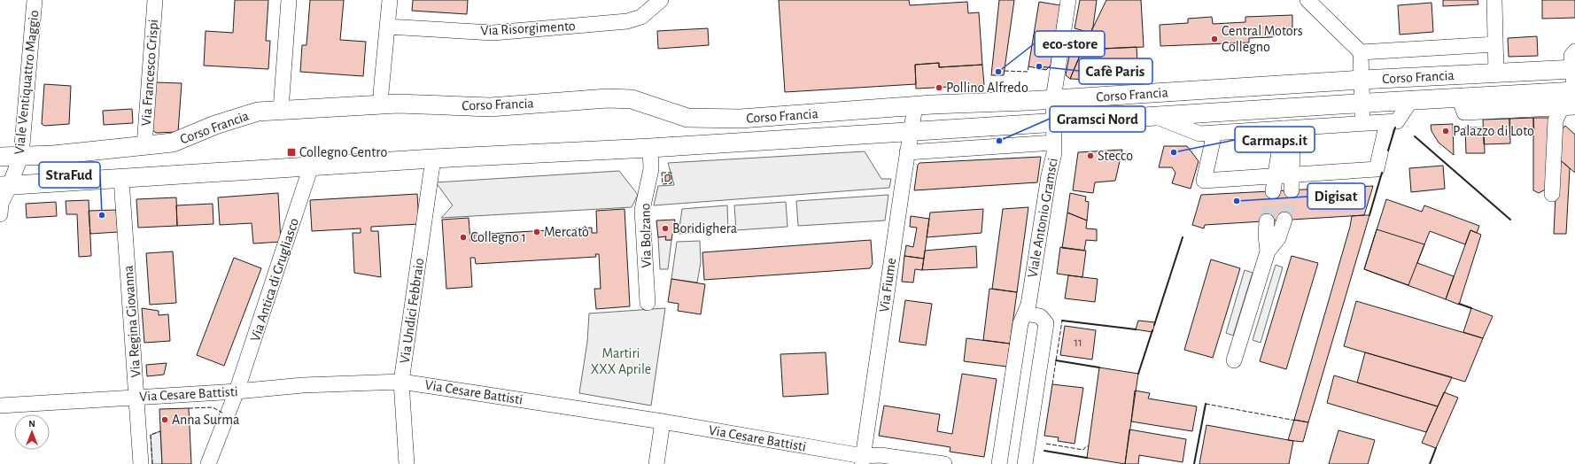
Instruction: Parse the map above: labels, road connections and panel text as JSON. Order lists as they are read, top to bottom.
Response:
{
  "streets": {
    "main road": ["Corso Francia"],
    "street": [
      "Via Risorgimento",
      "Via Francesco Crispi",
      "Viale Ventiquattro Maggio",
      "Viale Antonio Gramsci",
      "Via Bolzano",
      "Via Antica di Grugliasco",
      "Via Fiume",
      "Via Undici Febbraio",
      "Via Regina Giovanna",
      "Via Cesare Battisti"
    ]
  },
  "crossings": [
    ["Via Francesco Crispi", "Corso Francia"],
    ["Corso Francia", "Viale Ventiquattro Maggio"],
    ["Corso Francia", "Viale Antonio Gramsci"],
    ["Corso Francia", "Via Bolzano"],
    ["Corso Francia", "Via Antica di Grugliasco"],
    ["Corso Francia", "Via Fiume"],
    ["Corso Francia", "Via Undici Febbraio"],
    ["Corso Francia", "Via Regina Giovanna"],
    ["Via Antica di Grugliasco", "Via Cesare Battisti"],
    ["Via Fiume", "Via Cesare Battisti"],
    ["Via Undici Febbraio", "Via Cesare Battisti"],
    ["Via Regina Giovanna", "Via Cesare Battisti"]
  ],
  "parks": ["Martiri XXX Aprile"],
  "places": {
    "other": [
      "Central Motors Collegno",
      "Cafè Paris",
      "eco-store",
      "Pollino Alfredo",
      "Palazzo di Loto",
      "Gramsci Nord",
      "Carmaps.it",
      "Stecco",
      "Digisat",
      "StraFud",
      "Boridighera",
      "Mercatò",
      "Collegno 1",
      "Anna Surma"
    ],
    "transit": ["Collegno Centro"]
  },
  "house_numbers": ["11"],
  "north": "top"
}
